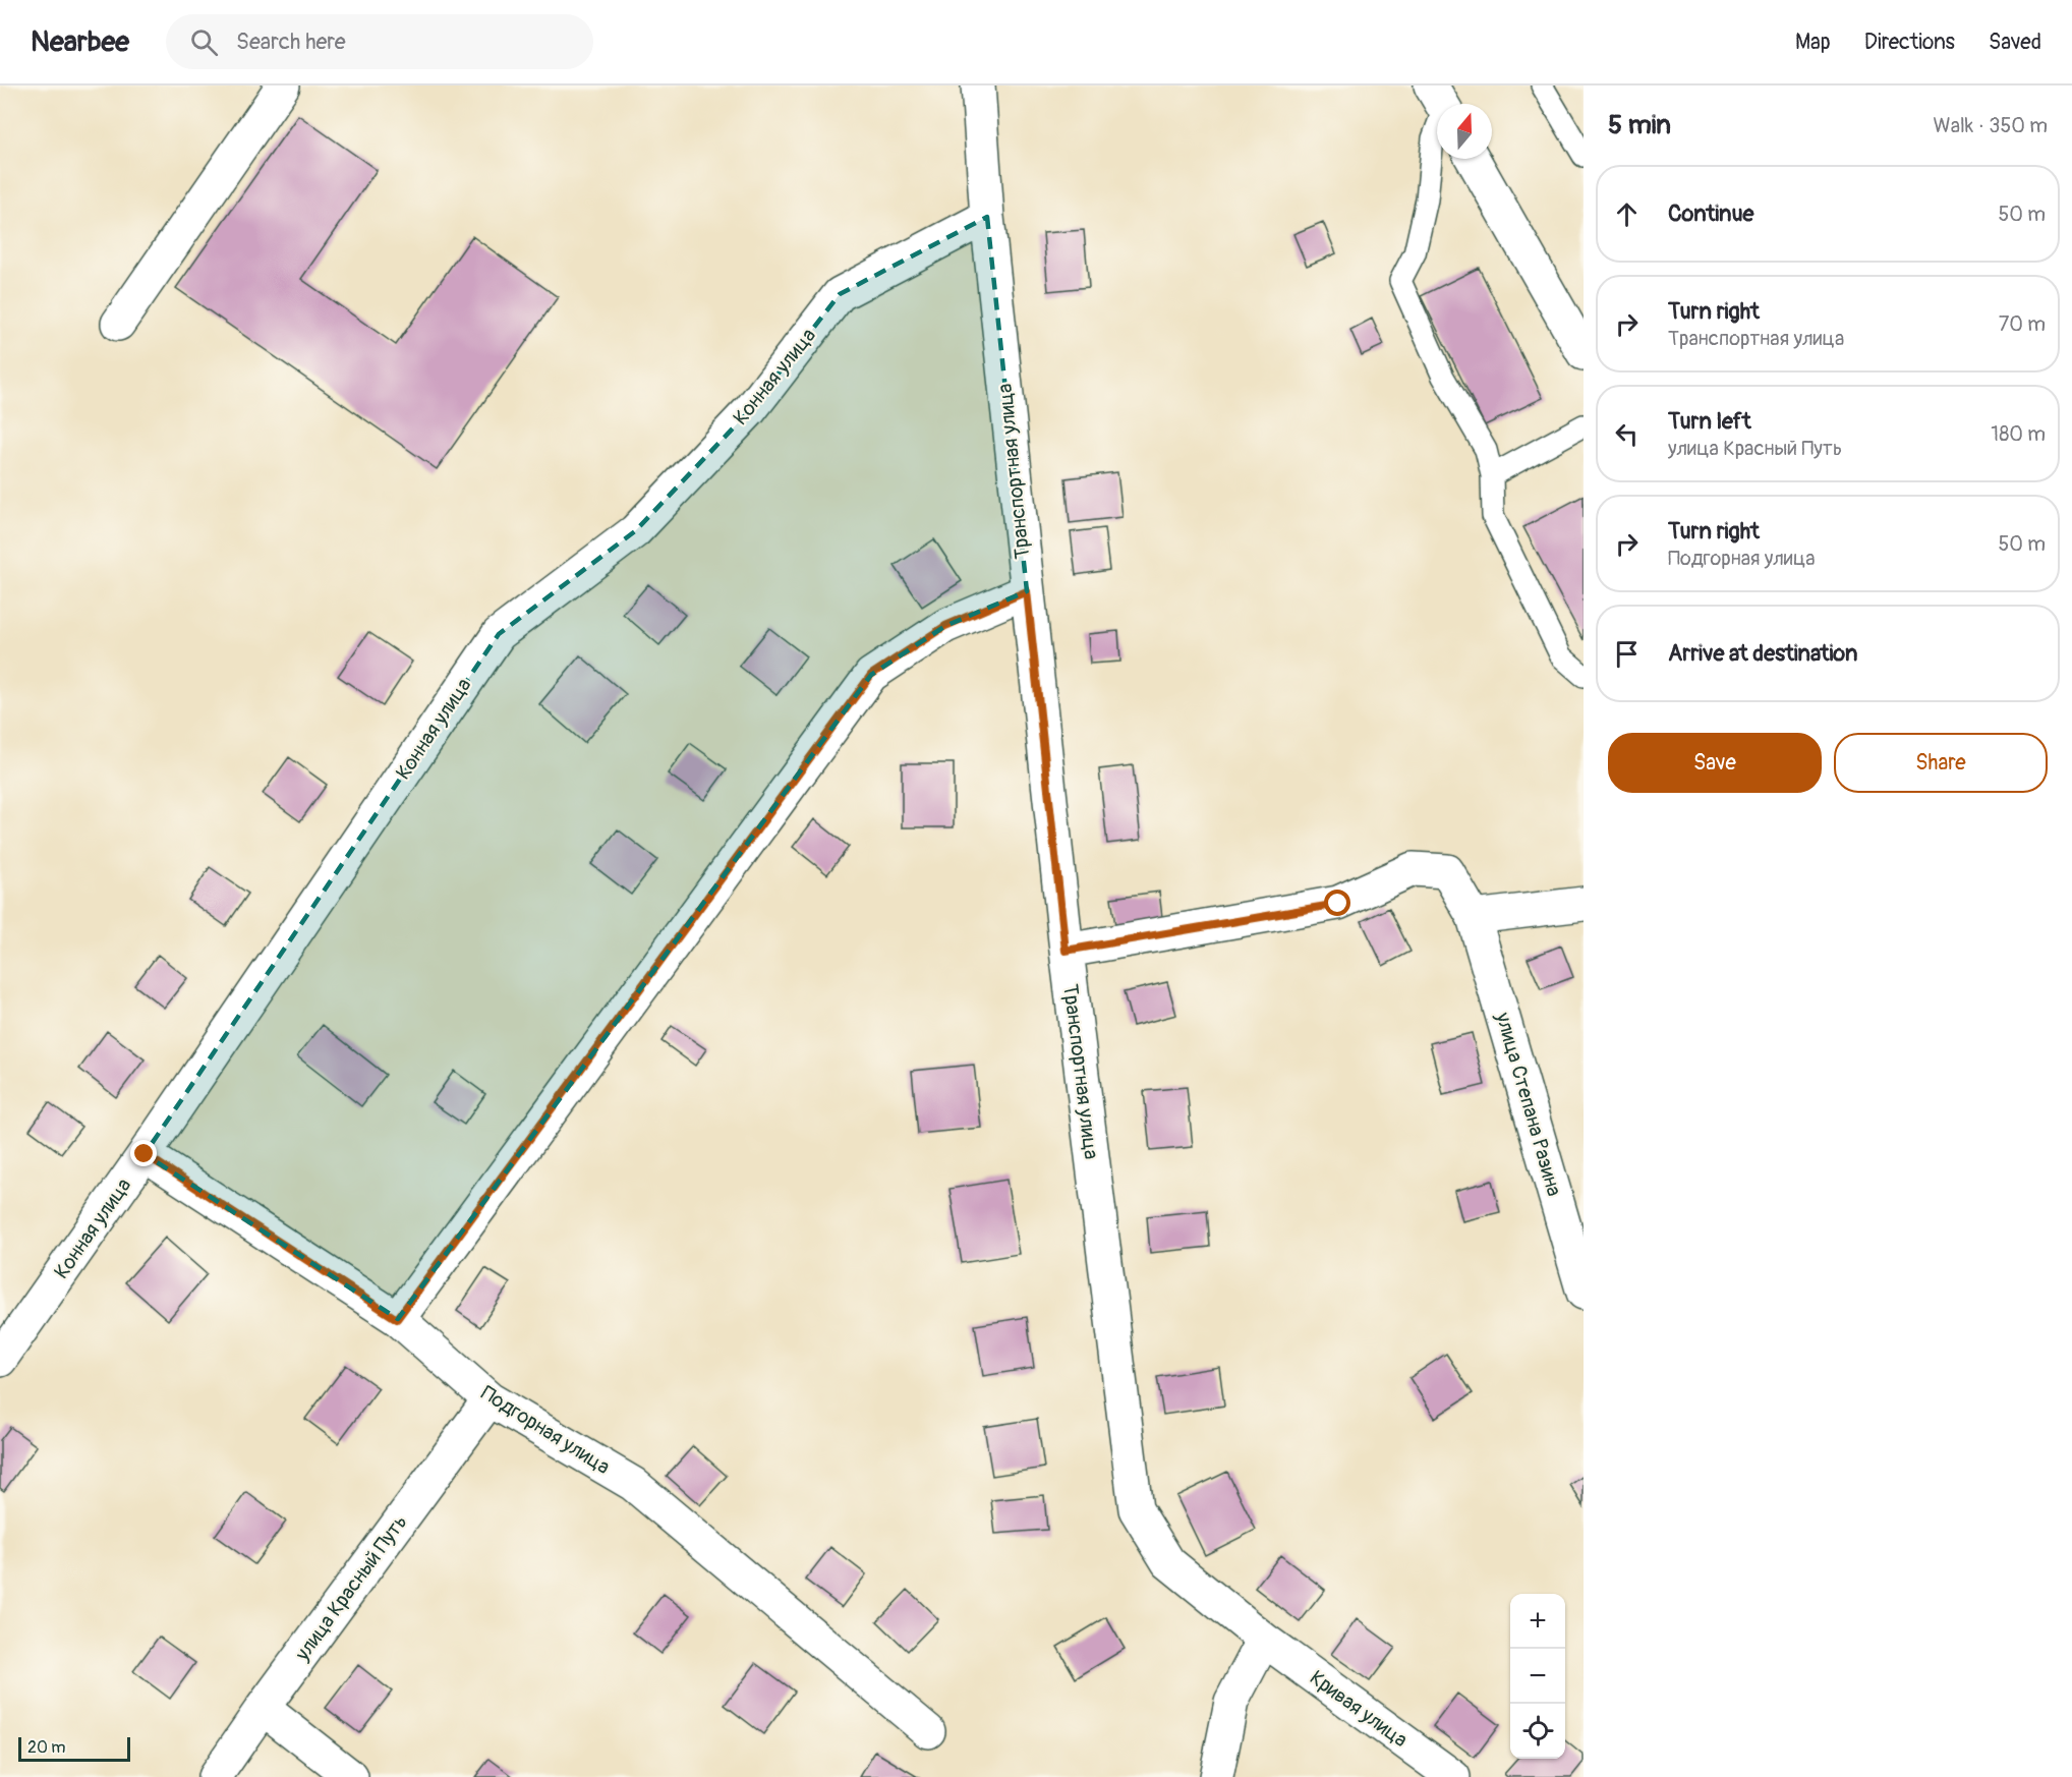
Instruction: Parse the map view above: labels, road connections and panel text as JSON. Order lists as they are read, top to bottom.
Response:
{
  "streets": {
    "street": [
      "Конная улица",
      "Транспортная улица",
      "улица Степана Разина",
      "Подгорная улица",
      "улица Красный Путь",
      "Кривая улица"
    ]
  },
  "crossings": [
    ["Конная улица", "Транспортная улица"],
    ["Конная улица", "Подгорная улица"],
    ["Транспортная улица", "улица Степана Разина"],
    ["Транспортная улица", "Кривая улица"],
    ["Подгорная улица", "улица Красный Путь"]
  ],
  "scale_bar": "20 m",
  "north": "top",
  "page": {
    "header": "Nearbee",
    "search": "Search here",
    "nav": ["Map", "Directions", "Saved"],
    "heading": ["5 min", "Walk · 350 m"],
    "list": [
      ["Continue", "50 m"],
      ["Turn right", "Транспортная улица", "70 m"],
      ["Turn left", "улица Красный Путь", "180 m"],
      ["Turn right", "Подгорная улица", "50 m"],
      "Arrive at destination"
    ],
    "buttons": ["Save", "Share"],
    "map_buttons": ["+", "−"],
    "scale": "20 m"
  }
}
